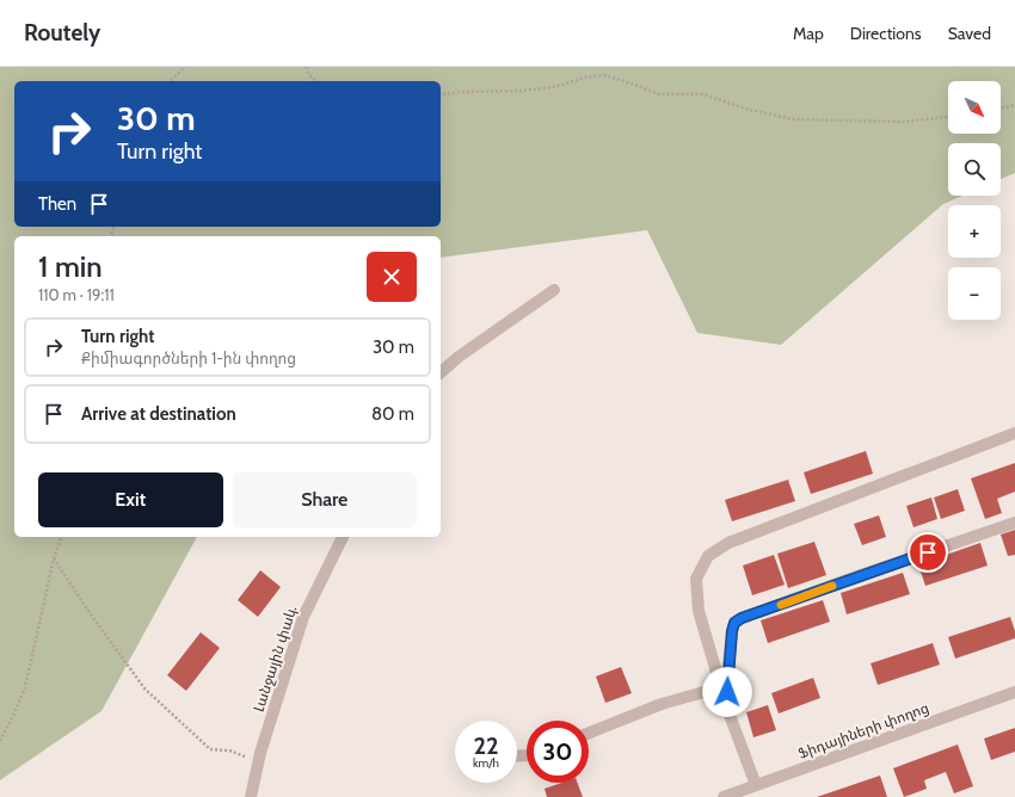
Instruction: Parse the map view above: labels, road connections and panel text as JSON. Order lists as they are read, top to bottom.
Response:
{
  "streets": {
    "street": ["Լանջային փակ.", "Ֆիդայիների փողոց"]
  },
  "north": "bottom right",
  "page": {
    "header": "Routely",
    "nav": ["Map", "Directions", "Saved"],
    "map_buttons": ["+", "−"],
    "turn": ["30 m", "Turn right"],
    "then": "Then",
    "heading": ["1 min", "110 m · 19:11"],
    "list": [
      {
        "name": "Turn right",
        "note": "Քիմիագործների 1-ին փողոց",
        "value": "30 m"
      },
      {
        "name": "Arrive at destination",
        "value": "80 m"
      }
    ],
    "buttons": ["Exit", "Share"],
    "speed": "22 km/h",
    "limit": "30"
  }
}
